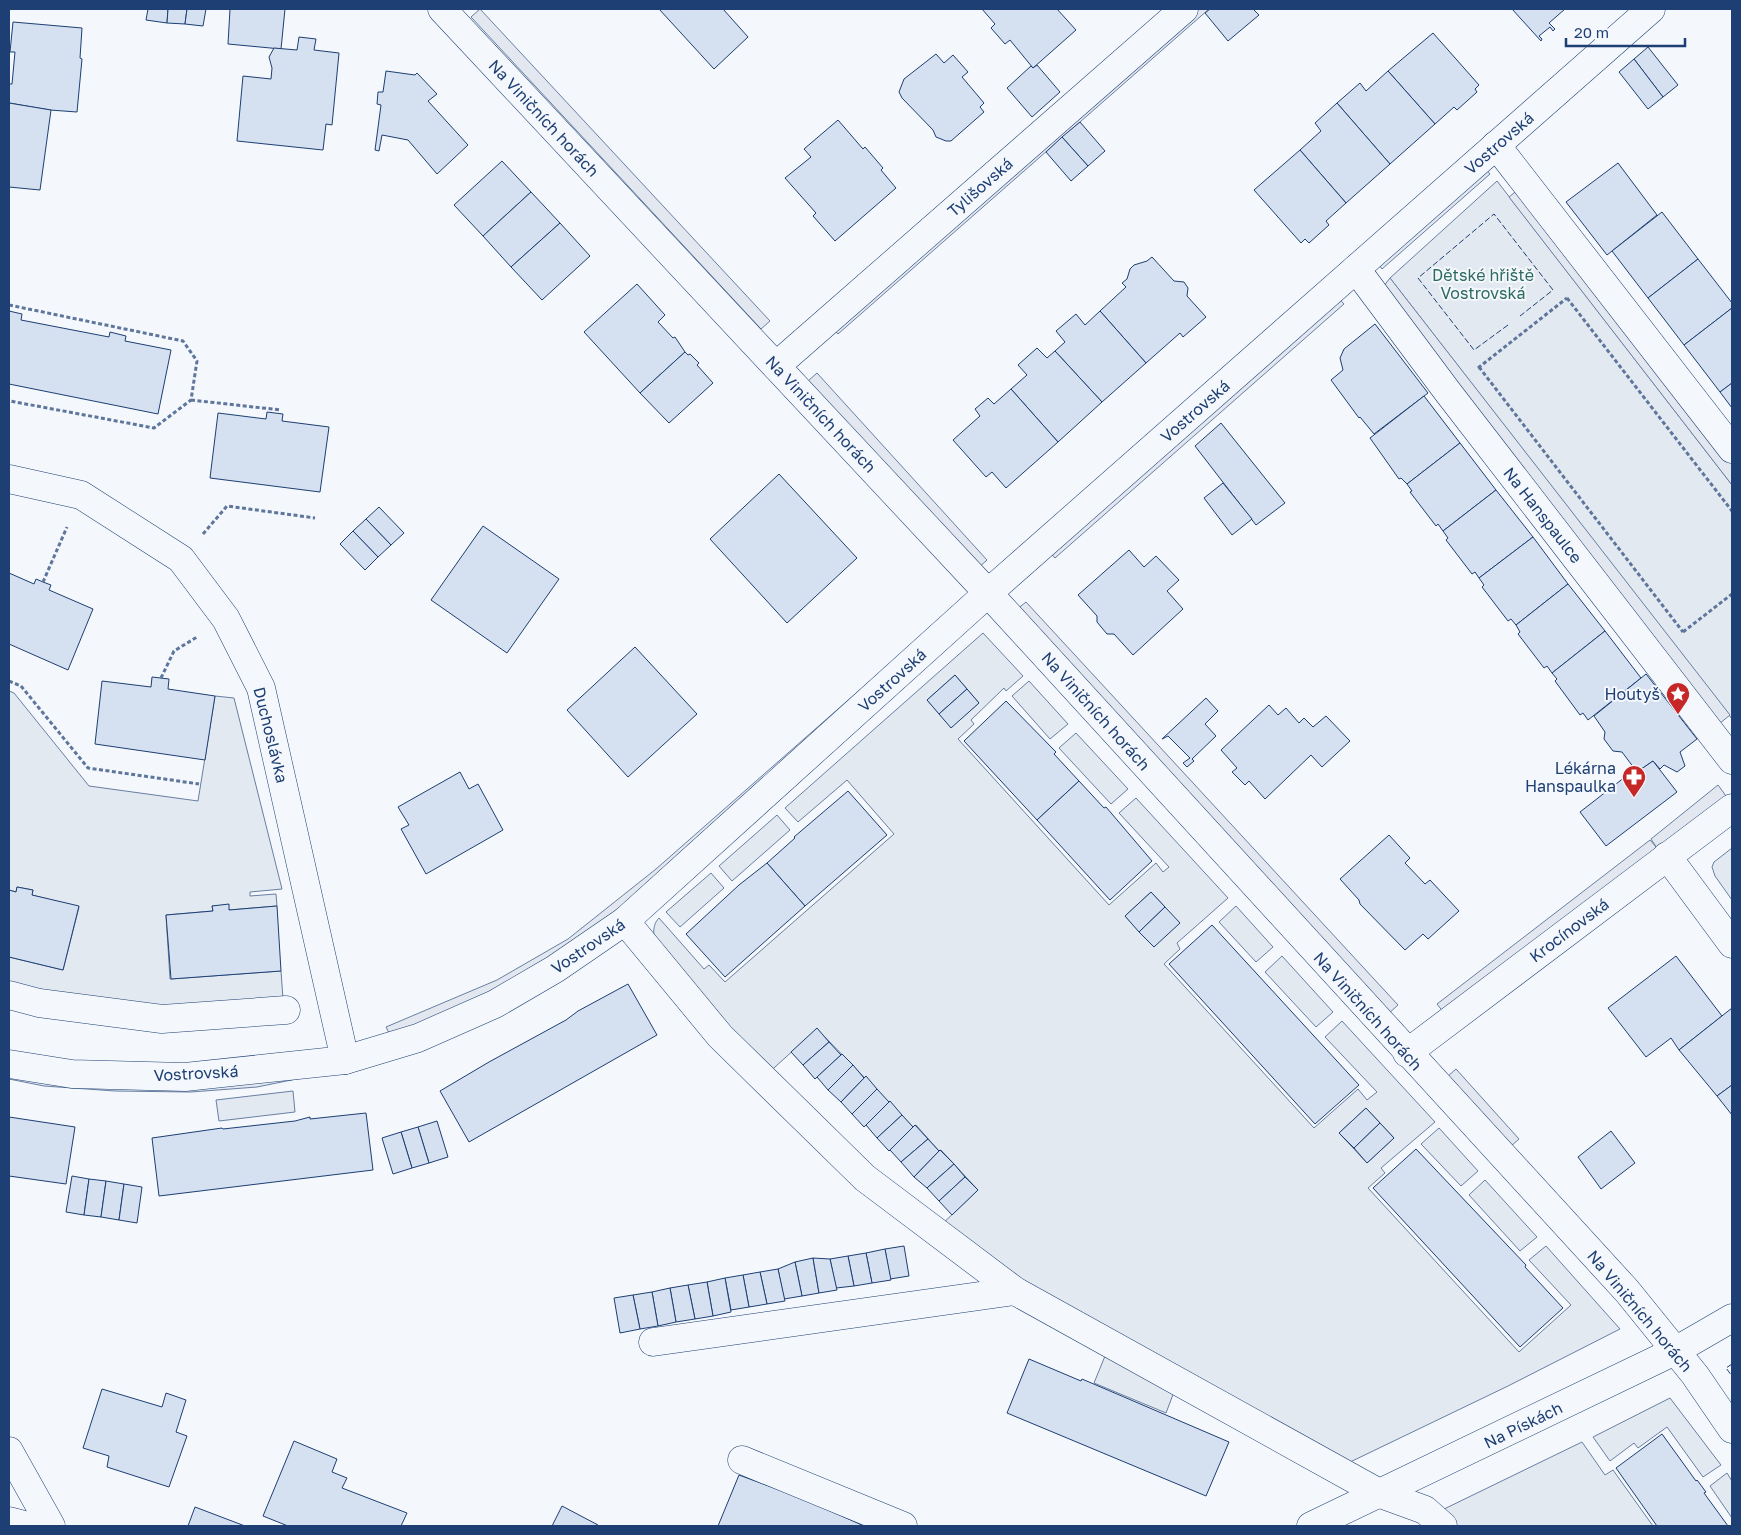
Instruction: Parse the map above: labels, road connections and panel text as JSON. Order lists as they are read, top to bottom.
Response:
{
  "streets": {
    "street": [
      "Na Viničních horách",
      "Vostrovská",
      "Tylišovská",
      "Na Hanspaulce",
      "Duchoslávka",
      "Krocínovská",
      "Na Pískách"
    ]
  },
  "crossings": [
    ["Na Viničních horách", "Vostrovská"],
    ["Na Viničních horách", "Tylišovská"],
    ["Na Viničních horách", "Krocínovská"],
    ["Na Viničních horách", "Na Pískách"],
    ["Vostrovská", "Na Hanspaulce"],
    ["Vostrovská", "Duchoslávka"]
  ],
  "parks": ["Dětské hřiště Vostrovská"],
  "places": {
    "place": ["Houtyš"],
    "pharmacy": ["Lékárna Hanspaulka"]
  },
  "scale_bar": "20 m"
}
